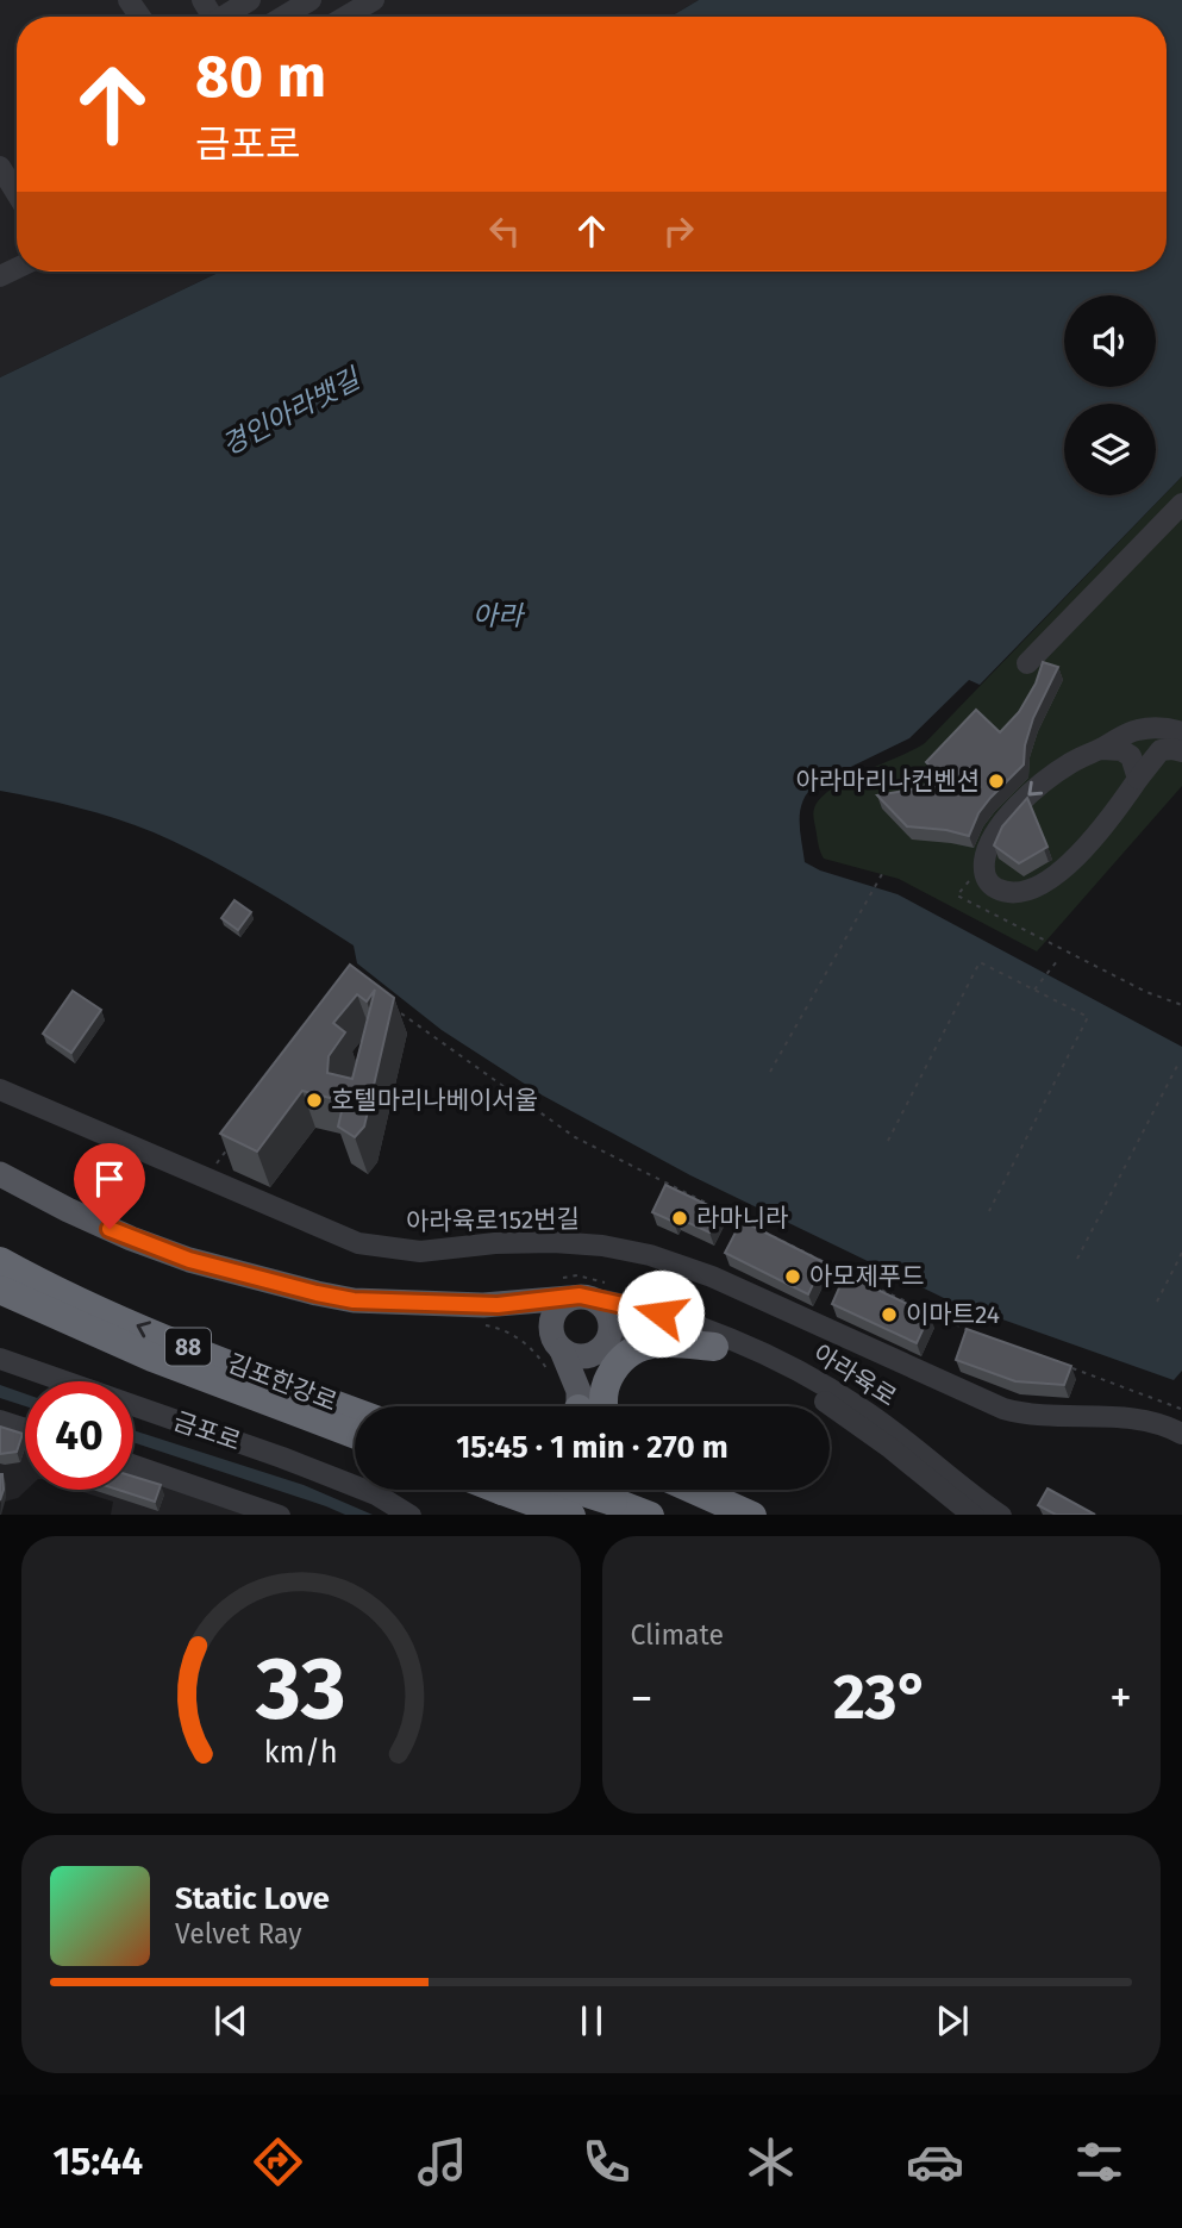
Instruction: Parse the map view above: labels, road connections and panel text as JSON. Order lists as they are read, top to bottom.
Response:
{
  "streets": {
    "highway": ["88", "김포한강로"],
    "street": ["아라육로152번길", "아라육로", "금포로"]
  },
  "water": ["경인아라뱃길", "아라"],
  "places": [
    "아라마리나컨벤션",
    "호텔마리나베이서울",
    "라마니라",
    "아모제푸드",
    "이마트24"
  ],
  "page": {
    "turn": ["80 m", "금포로"],
    "limit": "40",
    "trip": "15:45 · 1 min · 270 m",
    "tile": "Climate",
    "heat": ["−", "23°", "+"],
    "song": ["Static Love", "Velvet Ray"],
    "tabs": "15:44",
    "gauge": ["33", "km/h"]
  }
}
